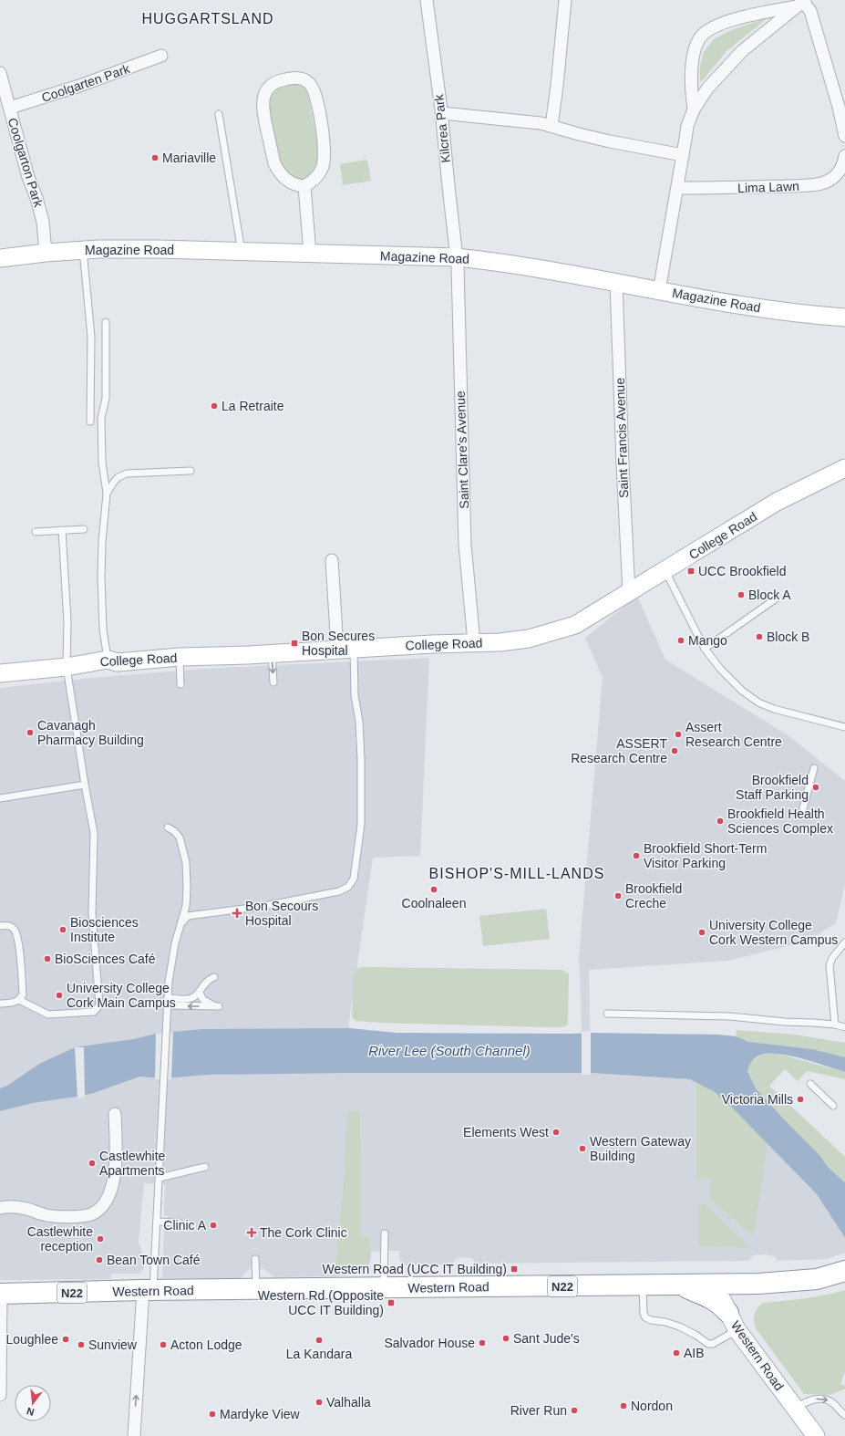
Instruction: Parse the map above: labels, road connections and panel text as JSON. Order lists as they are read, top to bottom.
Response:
{
  "streets": {
    "highway": ["N22", "Western Road"],
    "main road": ["Magazine Road", "College Road"],
    "street": [
      "Coolgarten Park",
      "Kilcrea Park",
      "Coolgarton Park",
      "Lima Lawn",
      "Saint Francis Avenue",
      "Saint Clare's Avenue"
    ]
  },
  "crossings": [
    ["Coolgarten Park", "Coolgarton Park"],
    ["Kilcrea Park", "Magazine Road"],
    ["Kilcrea Park", "Saint Clare's Avenue"],
    ["Coolgarton Park", "Magazine Road"],
    ["Magazine Road", "Saint Francis Avenue"],
    ["Magazine Road", "Saint Clare's Avenue"],
    ["Saint Francis Avenue", "College Road"],
    ["Saint Clare's Avenue", "College Road"],
    ["N22", "Western Road"]
  ],
  "districts": ["HUGGARTSLAND", "BISHOP'S-MILL-LANDS"],
  "water": ["River Lee (South Channel)"],
  "places": {
    "other": [
      "Mariaville",
      "La Retraite",
      "Block A",
      "Block B",
      "Mango",
      "Cavanagh Pharmacy Building",
      "Assert Research Centre",
      "ASSERT Research Centre",
      "Brookfield Staff Parking",
      "Brookfield Health Sciences Complex",
      "Brookfield Short-Term Visitor Parking",
      "Coolnaleen",
      "Brookfield Creche",
      "Biosciences Institute",
      "University College Cork Western Campus",
      "BioSciences Café",
      "University College Cork Main Campus",
      "Victoria Mills",
      "Elements West",
      "Western Gateway Building",
      "Castlewhite Apartments",
      "Clinic A",
      "Castlewhite reception",
      "Bean Town Café",
      "Sant Jude's",
      "Loughlee",
      "La Kandara",
      "Salvador House",
      "Sunview",
      "Acton Lodge",
      "AIB",
      "Valhalla",
      "Nordon",
      "River Run",
      "Mardyke View"
    ],
    "transit": [
      "UCC Brookfield",
      "Bon Secures Hospital",
      "Western Road (UCC IT Building)",
      "Western Rd (Opposite UCC IT Building)"
    ],
    "health": ["Bon Secours Hospital", "The Cork Clinic"]
  },
  "north": "bottom"
}
